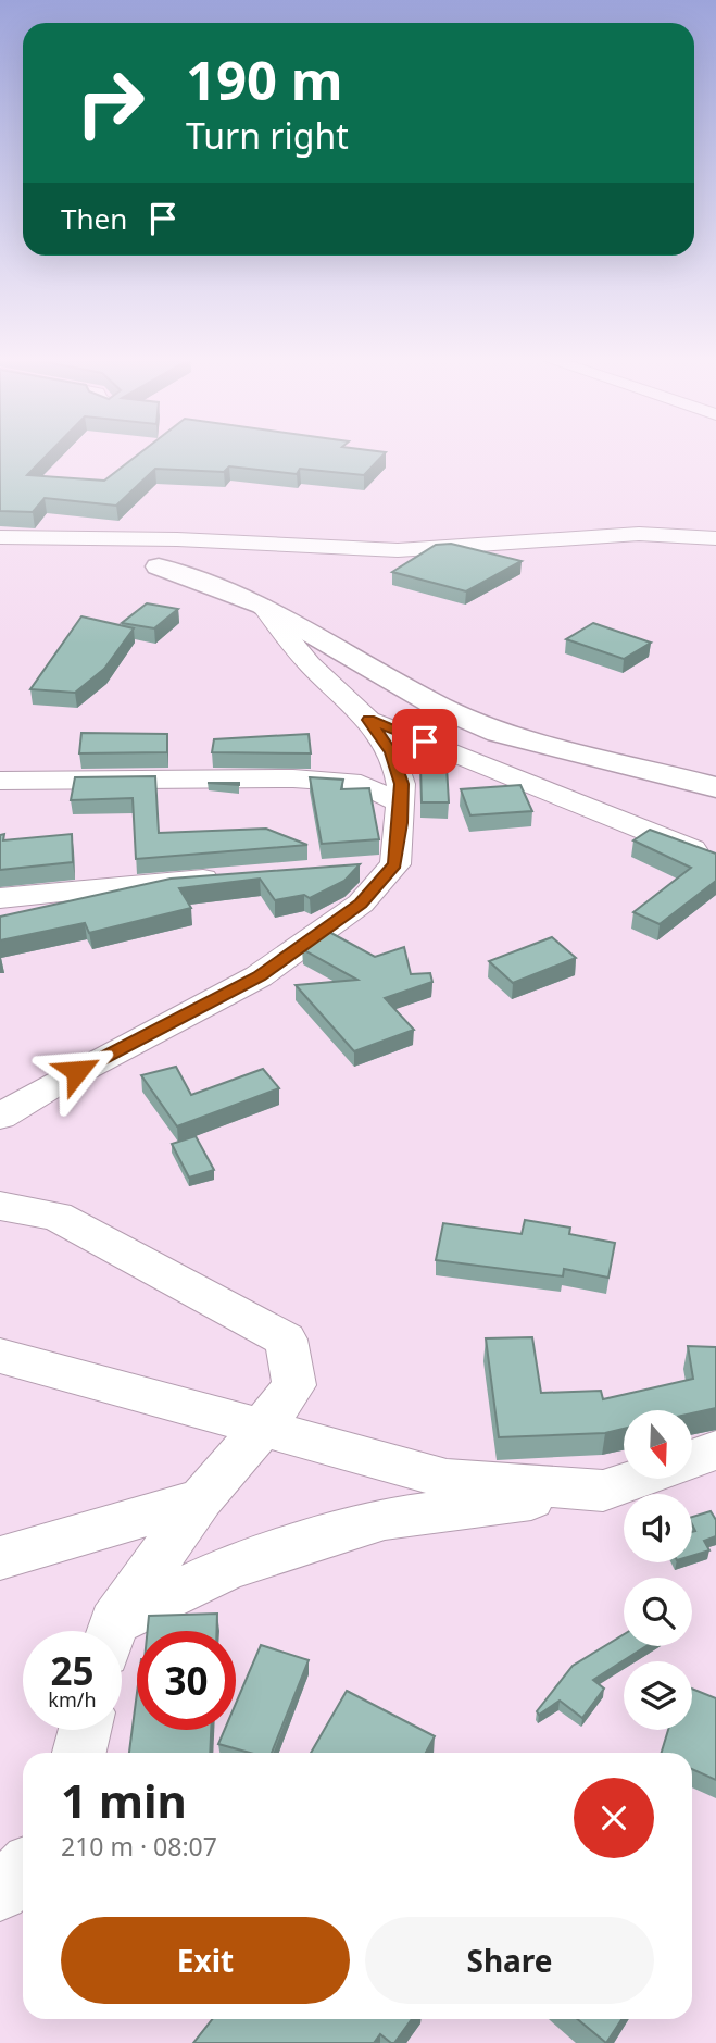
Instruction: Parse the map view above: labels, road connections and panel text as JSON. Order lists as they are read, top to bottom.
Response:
{
  "north": "bottom",
  "page": {
    "turn": ["190 m", "Turn right"],
    "then": "Then",
    "speed": "25 km/h",
    "limit": "30",
    "heading": ["1 min", "210 m · 08:07"],
    "buttons": ["Exit", "Share"]
  }
}
